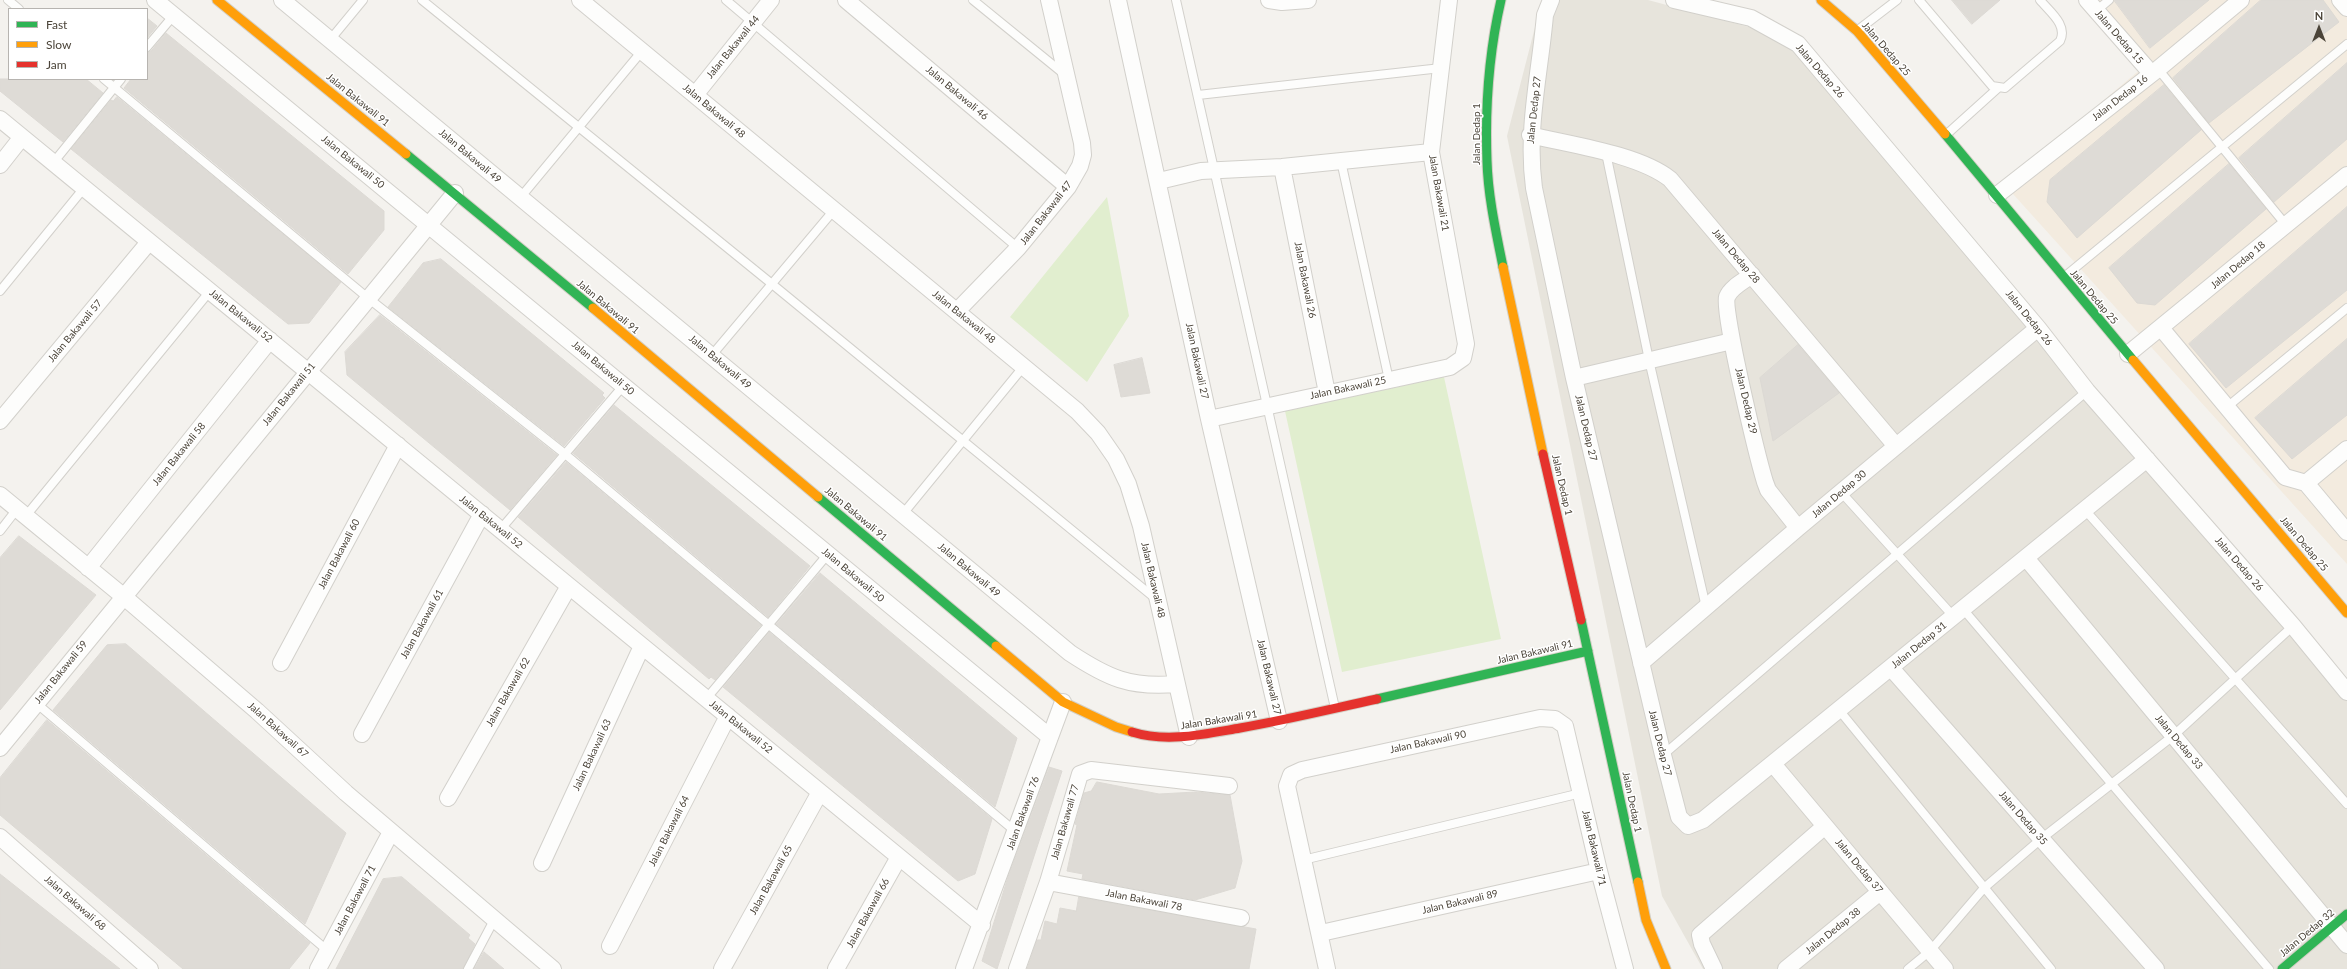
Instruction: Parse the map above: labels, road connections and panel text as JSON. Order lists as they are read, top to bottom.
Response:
{
  "streets": {
    "main road": [
      "Jalan Dedap 25",
      "Jalan Bakawali 91",
      "Jalan Dedap 1",
      "Jalan Dedap 32"
    ],
    "street": [
      "Jalan Dedap 15",
      "Jalan Bakawali 44",
      "Jalan Dedap 26",
      "Jalan Bakawali 46",
      "Jalan Dedap 16",
      "Jalan Dedap 27",
      "Jalan Bakawali 48",
      "Jalan Bakawali 49",
      "Jalan Bakawali 50",
      "Jalan Bakawali 21",
      "Jalan Bakawali 47",
      "Jalan Dedap 28",
      "Jalan Dedap 18",
      "Jalan Bakawali 26",
      "Jalan Bakawali 52",
      "Jalan Bakawali 57",
      "Jalan Bakawali 27",
      "Jalan Bakawali 25",
      "Jalan Bakawali 51",
      "Jalan Dedap 29",
      "Jalan Bakawali 58",
      "Jalan Dedap 30",
      "Jalan Bakawali 60",
      "Jalan Bakawali 61",
      "Jalan Dedap 31",
      "Jalan Bakawali 59",
      "Jalan Bakawali 62",
      "Jalan Bakawali 67",
      "Jalan Bakawali 90",
      "Jalan Dedap 33",
      "Jalan Bakawali 63",
      "Jalan Bakawali 76",
      "Jalan Dedap 35",
      "Jalan Bakawali 77",
      "Jalan Bakawali 64",
      "Jalan Bakawali 71",
      "Jalan Dedap 37",
      "Jalan Bakawali 65",
      "Jalan Bakawali 78",
      "Jalan Bakawali 89",
      "Jalan Bakawali 68",
      "Jalan Bakawali 66",
      "Jalan Dedap 38"
    ]
  },
  "crossings": [
    ["Jalan Dedap 15", "Jalan Dedap 16"],
    ["Jalan Bakawali 44", "Jalan Bakawali 48"],
    ["Jalan Dedap 25", "Jalan Dedap 16"],
    ["Jalan Dedap 25", "Jalan Dedap 18"],
    ["Jalan Dedap 26", "Jalan Dedap 30"],
    ["Jalan Dedap 26", "Jalan Dedap 31"],
    ["Jalan Bakawali 46", "Jalan Bakawali 47"],
    ["Jalan Bakawali 91", "Jalan Bakawali 48"],
    ["Jalan Bakawali 91", "Jalan Dedap 1"],
    ["Jalan Bakawali 91", "Jalan Bakawali 27"],
    ["Jalan Bakawali 91", "Jalan Bakawali 51"],
    ["Jalan Bakawali 91", "Jalan Bakawali 76"],
    ["Jalan Dedap 27", "Jalan Dedap 28"],
    ["Jalan Dedap 27", "Jalan Dedap 30"],
    ["Jalan Dedap 27", "Jalan Dedap 31"],
    ["Jalan Bakawali 48", "Jalan Bakawali 49"],
    ["Jalan Bakawali 48", "Jalan Bakawali 47"],
    ["Jalan Bakawali 50", "Jalan Bakawali 51"],
    ["Jalan Bakawali 50", "Jalan Bakawali 76"],
    ["Jalan Bakawali 21", "Jalan Bakawali 25"],
    ["Jalan Dedap 28", "Jalan Dedap 29"],
    ["Jalan Dedap 28", "Jalan Dedap 30"],
    ["Jalan Bakawali 26", "Jalan Bakawali 25"],
    ["Jalan Bakawali 52", "Jalan Bakawali 57"],
    ["Jalan Bakawali 52", "Jalan Bakawali 51"],
    ["Jalan Bakawali 52", "Jalan Bakawali 58"],
    ["Jalan Bakawali 52", "Jalan Bakawali 60"],
    ["Jalan Bakawali 52", "Jalan Bakawali 61"],
    ["Jalan Bakawali 52", "Jalan Bakawali 62"],
    ["Jalan Bakawali 52", "Jalan Bakawali 63"],
    ["Jalan Bakawali 52", "Jalan Bakawali 76"],
    ["Jalan Bakawali 52", "Jalan Bakawali 64"],
    ["Jalan Bakawali 52", "Jalan Bakawali 65"],
    ["Jalan Bakawali 52", "Jalan Bakawali 66"],
    ["Jalan Bakawali 27", "Jalan Bakawali 25"],
    ["Jalan Bakawali 51", "Jalan Bakawali 59"],
    ["Jalan Bakawali 51", "Jalan Bakawali 67"],
    ["Jalan Dedap 29", "Jalan Dedap 30"],
    ["Jalan Bakawali 58", "Jalan Bakawali 67"],
    ["Jalan Dedap 31", "Jalan Dedap 33"],
    ["Jalan Dedap 31", "Jalan Dedap 35"],
    ["Jalan Dedap 31", "Jalan Dedap 37"],
    ["Jalan Bakawali 59", "Jalan Bakawali 67"],
    ["Jalan Bakawali 67", "Jalan Bakawali 71"],
    ["Jalan Bakawali 90", "Jalan Bakawali 71"],
    ["Jalan Dedap 33", "Jalan Dedap 32"],
    ["Jalan Bakawali 77", "Jalan Bakawali 78"],
    ["Jalan Bakawali 71", "Jalan Bakawali 89"],
    ["Jalan Dedap 37", "Jalan Dedap 38"]
  ],
  "legend": ["Fast", "Slow", "Jam"],
  "north": "top"
}
